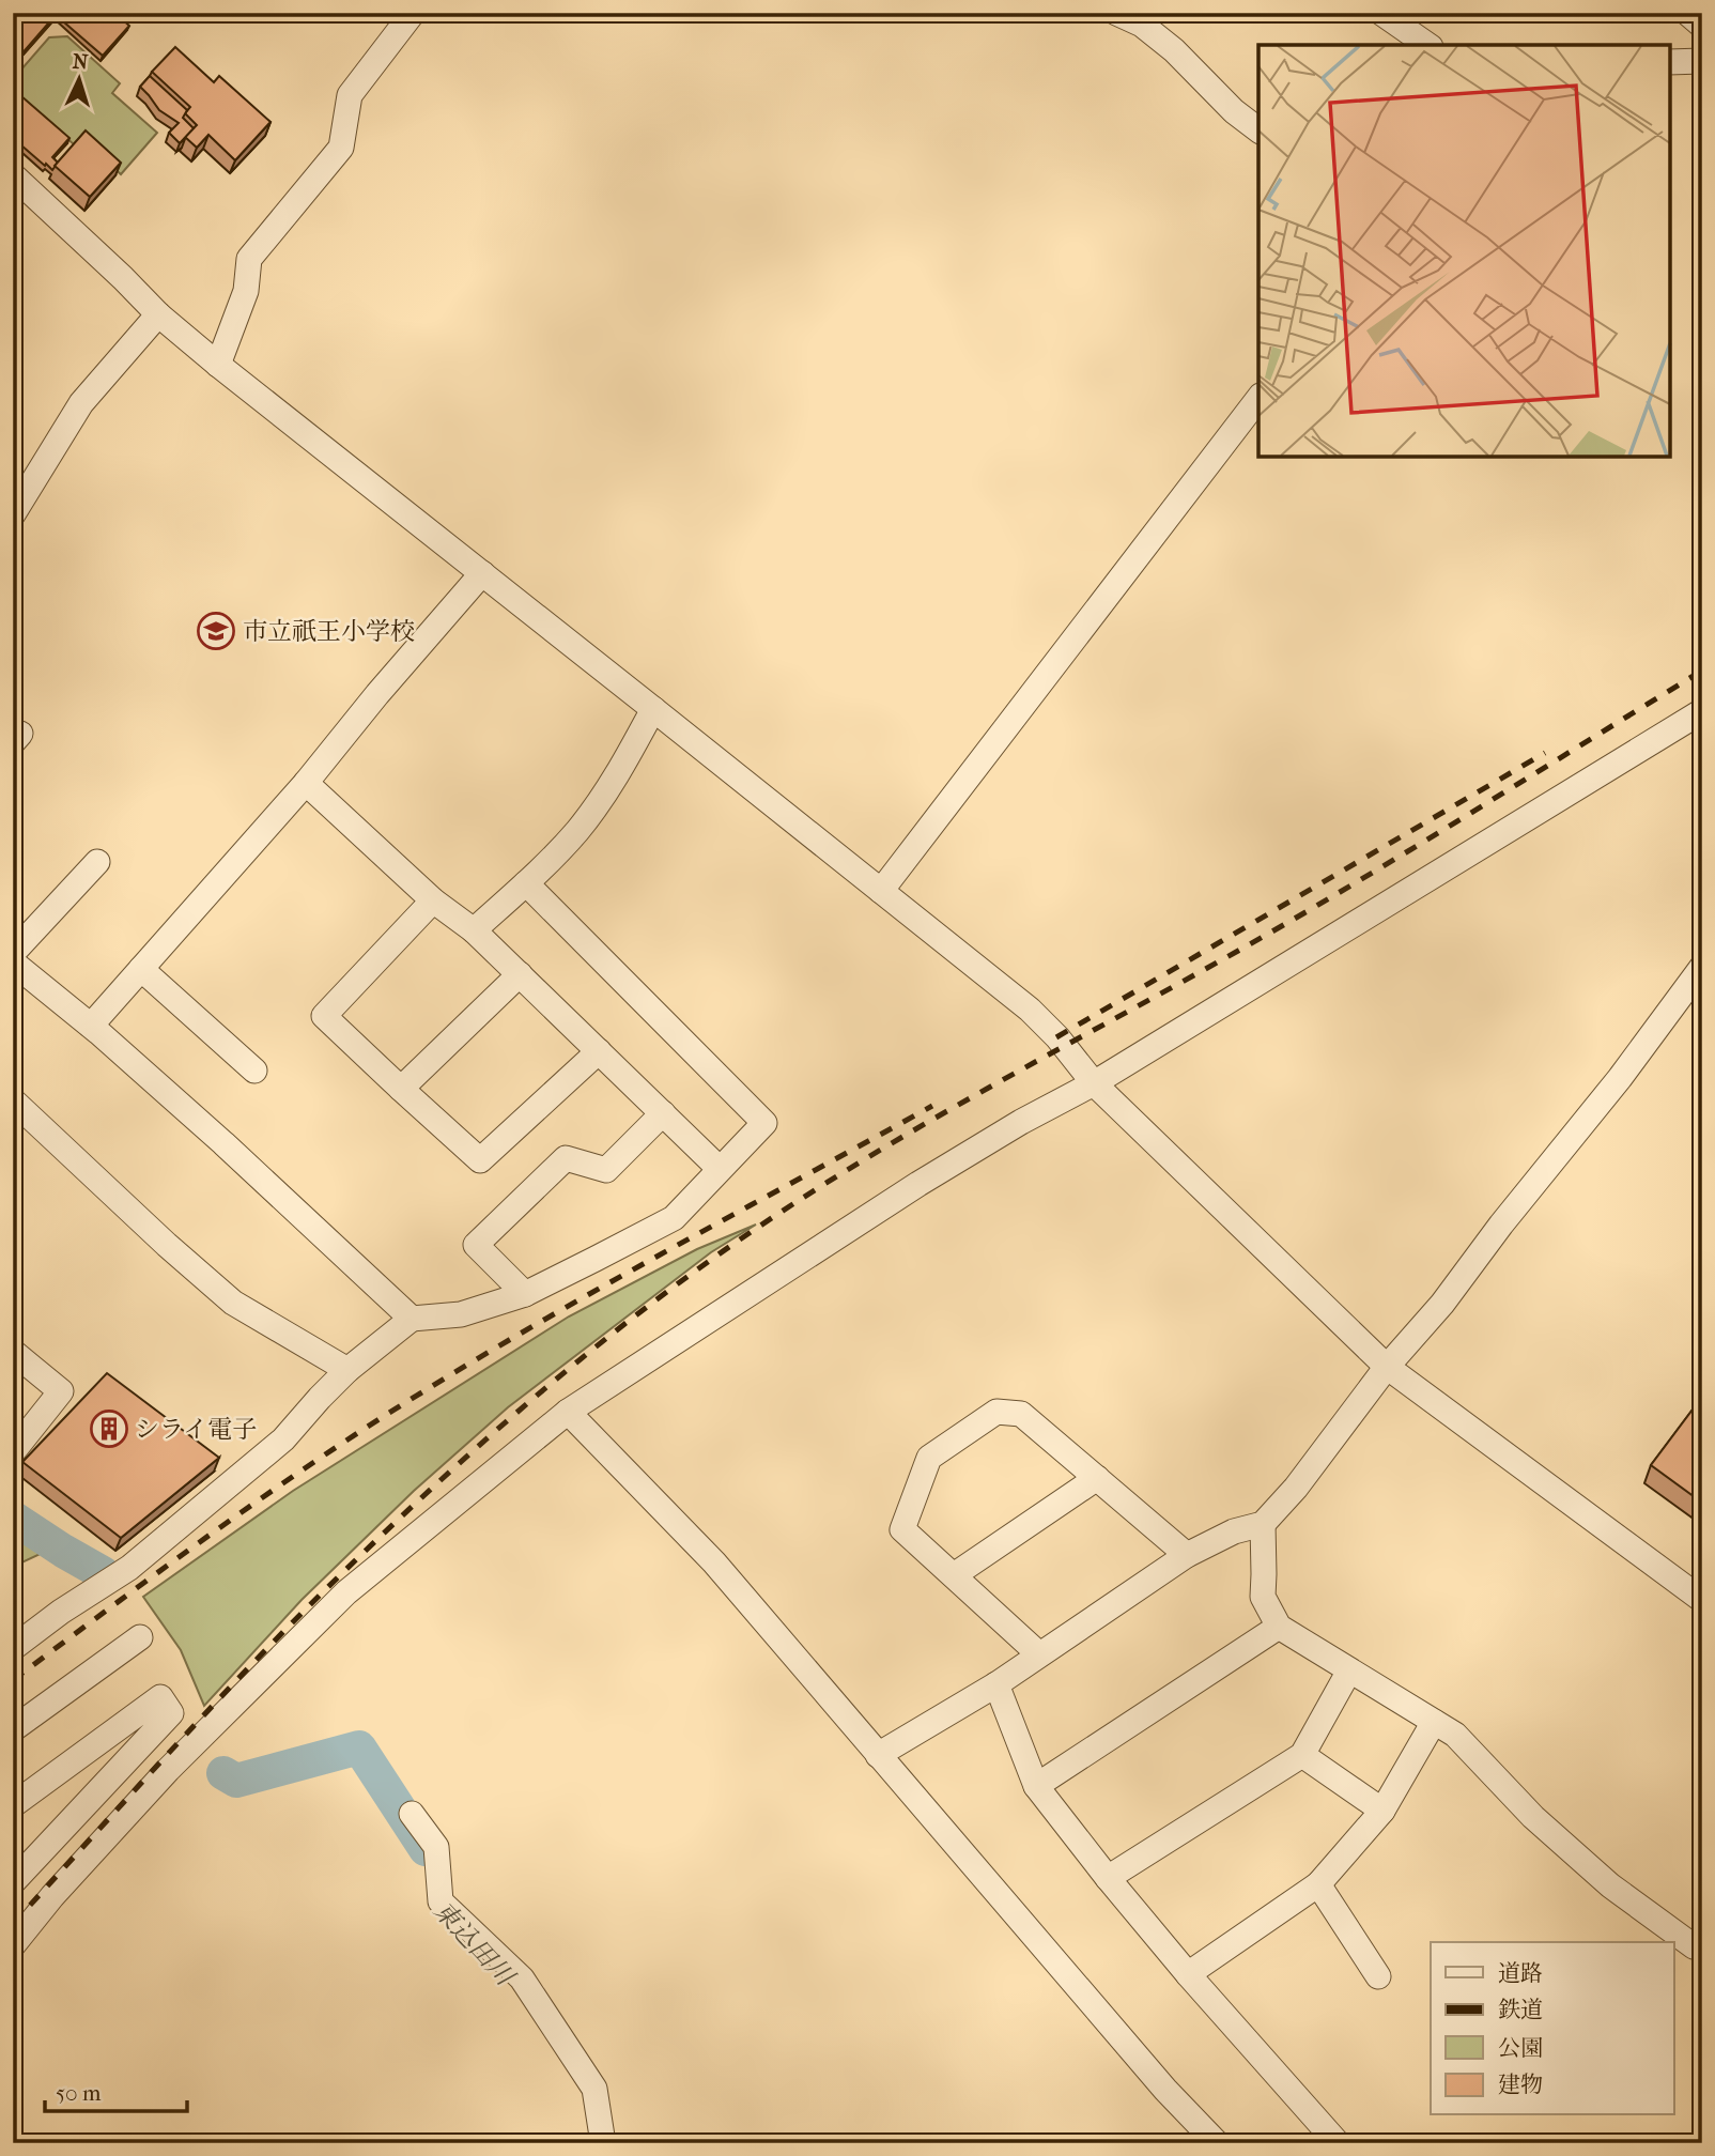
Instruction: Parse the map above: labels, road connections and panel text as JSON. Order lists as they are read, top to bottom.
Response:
{
  "water": ["東込田川"],
  "places": {
    "school or university": ["市立祇王小学校"],
    "building": ["シライ電子"]
  },
  "legend": [
    "道路",
    "鉄道",
    "公園",
    "建物"
  ],
  "scale_bar": "50 m",
  "north": "top"
}
